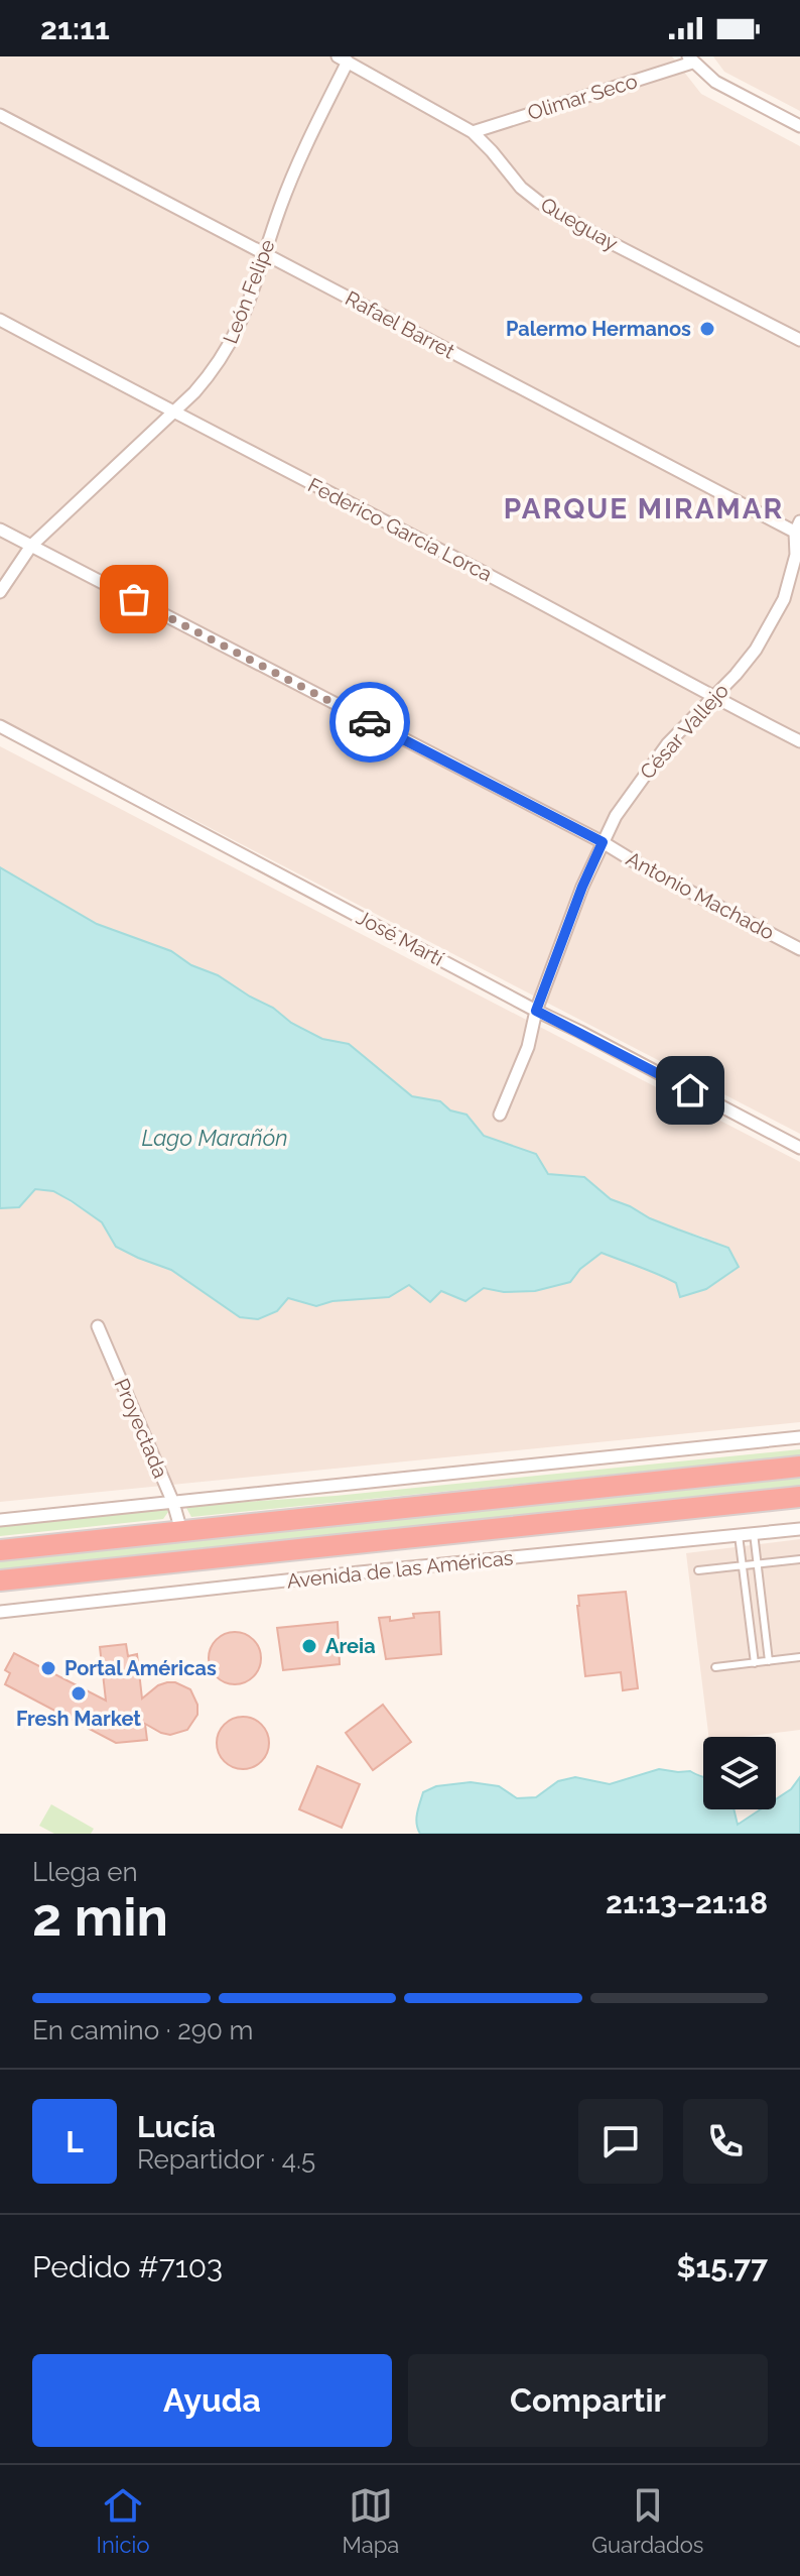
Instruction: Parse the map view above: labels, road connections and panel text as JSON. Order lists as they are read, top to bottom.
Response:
{
  "streets": {
    "highway": ["Avenida de las Américas"],
    "street": [
      "Olimar Seco",
      "Queguay",
      "León Felipe",
      "Rafael Barret",
      "Federico García Lorca",
      "César Vallejo",
      "Antonio Machado",
      "José Martí",
      "Proyectada"
    ]
  },
  "crossings": [
    ["Olimar Seco", "Queguay"],
    ["Queguay", "León Felipe"],
    ["León Felipe", "Rafael Barret"],
    ["León Felipe", "Federico García Lorca"],
    ["León Felipe", "Antonio Machado"],
    ["Rafael Barret", "César Vallejo"],
    ["Federico García Lorca", "César Vallejo"],
    ["César Vallejo", "Antonio Machado"],
    ["César Vallejo", "José Martí"]
  ],
  "districts": ["PARQUE MIRAMAR"],
  "water": ["Lago Marañón"],
  "places": [
    "Palermo Hermanos",
    "Areia",
    "Portal Américas",
    "Fresh Market"
  ],
  "page": {
    "status": "21:11",
    "heading": ["2 min", "Llega en", "21:13–21:18"],
    "panel": [
      "Lucía",
      "Repartidor · 4.5",
      "Pedido #7103",
      "$15.77"
    ],
    "bar": "En camino · 290 m",
    "round": "L",
    "buttons": ["Ayuda", "Compartir"],
    "tabs": ["Inicio", "Mapa", "Guardados"]
  }
}
